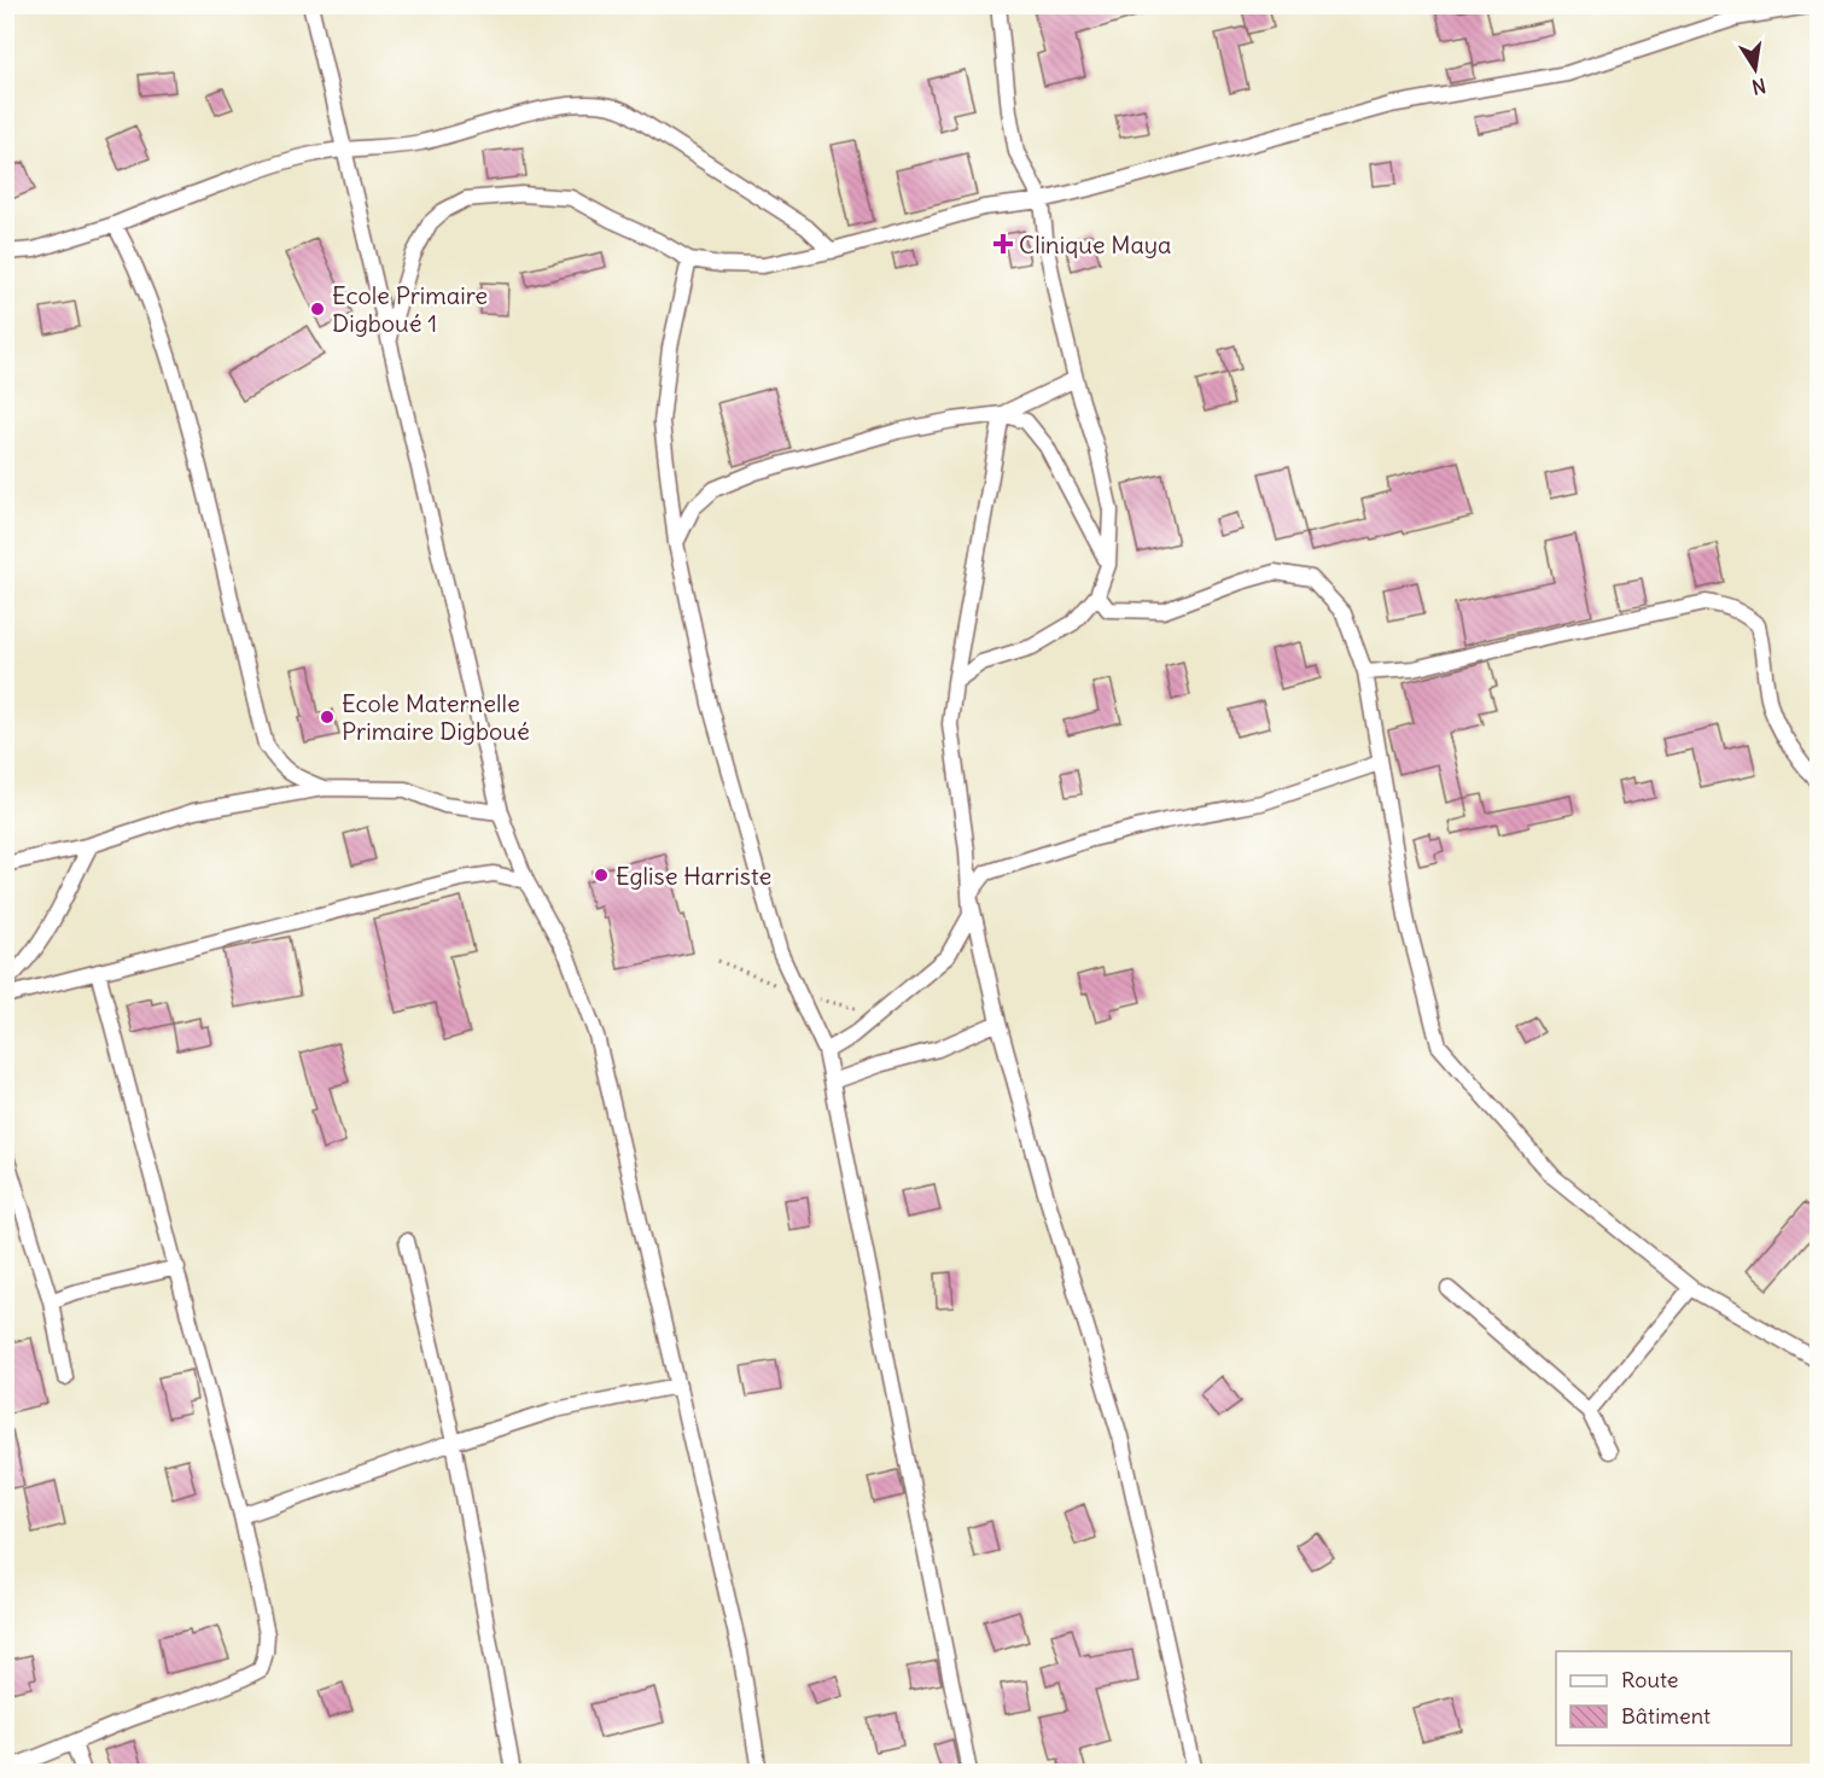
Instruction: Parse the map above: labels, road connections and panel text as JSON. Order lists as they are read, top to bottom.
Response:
{
  "places": {
    "health": ["Clinique Maya"],
    "other": ["Ecole Primaire Digboué 1", "Ecole Maternelle Primaire Digboué", "Eglise Harriste"]
  },
  "legend": ["Route", "Bâtiment"],
  "north": "bottom"
}
